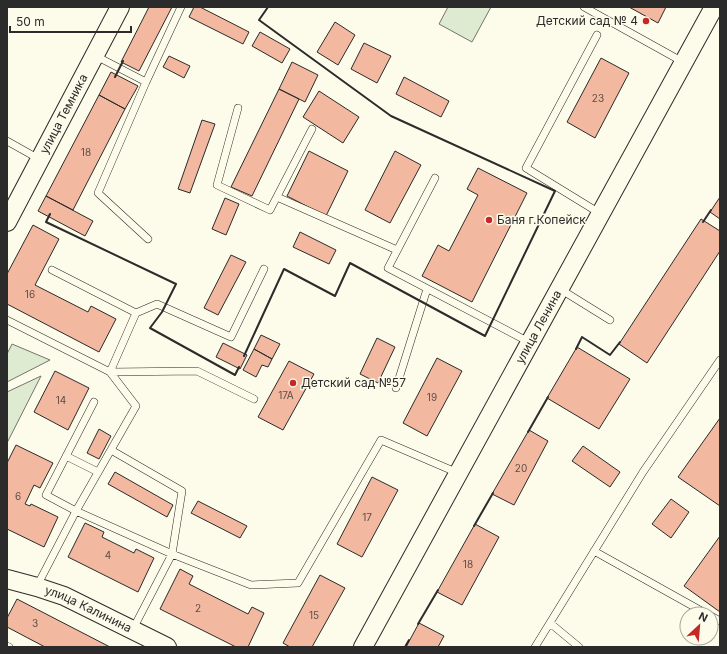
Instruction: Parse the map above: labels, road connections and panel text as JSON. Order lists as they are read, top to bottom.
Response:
{
  "streets": {
    "street": ["улица Темника", "улица Ленина", "улица Калинина"]
  },
  "places": ["Детский сад № 4", "Баня г.Копейск", "Детский сад №57"],
  "house_numbers": [
    "23",
    "18",
    "16",
    "17А",
    "19",
    "14",
    "20",
    "6",
    "17",
    "4",
    "18",
    "2",
    "15",
    "3"
  ],
  "scale_bar": "50 m",
  "north": "top right"
}
